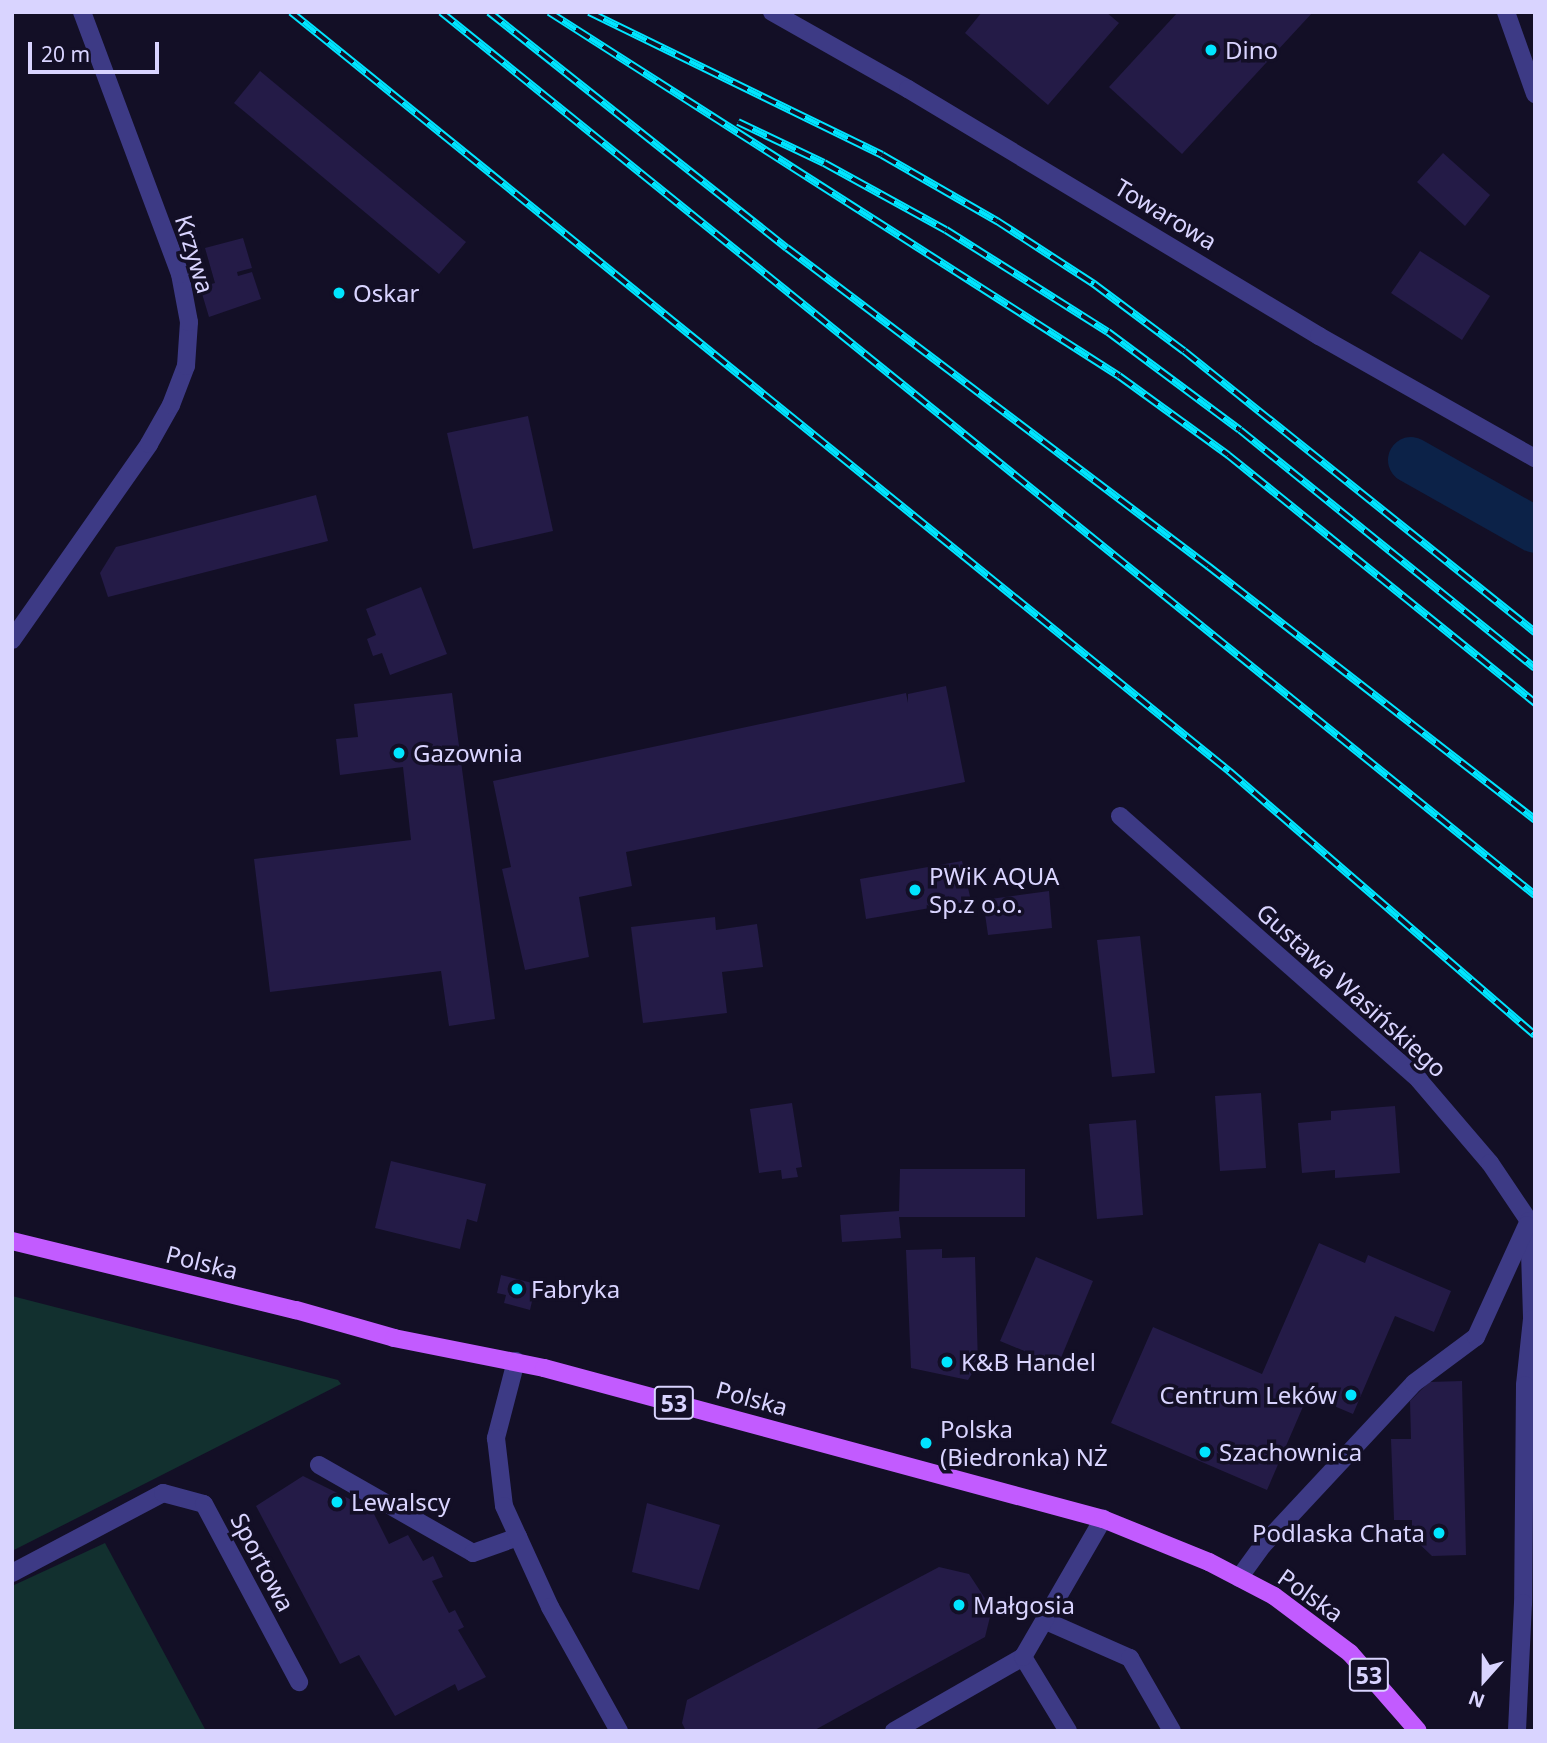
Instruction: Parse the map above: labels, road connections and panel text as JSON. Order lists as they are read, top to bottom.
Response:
{
  "streets": {
    "main road": ["Polska", "53"],
    "street": [
      "Towarowa",
      "Krzywa",
      "Gustawa Wasińskiego",
      "Sportowa"
    ]
  },
  "places": [
    "Dino",
    "Oskar",
    "Gazownia",
    "PWiK AQUA Sp.z o.o.",
    "Fabryka",
    "K&B Handel",
    "Centrum Leków",
    "Polska (Biedronka) NŻ",
    "Szachownica",
    "Lewalscy",
    "Podlaska Chata",
    "Małgosia"
  ],
  "scale_bar": "20 m",
  "north": "bottom"
}
